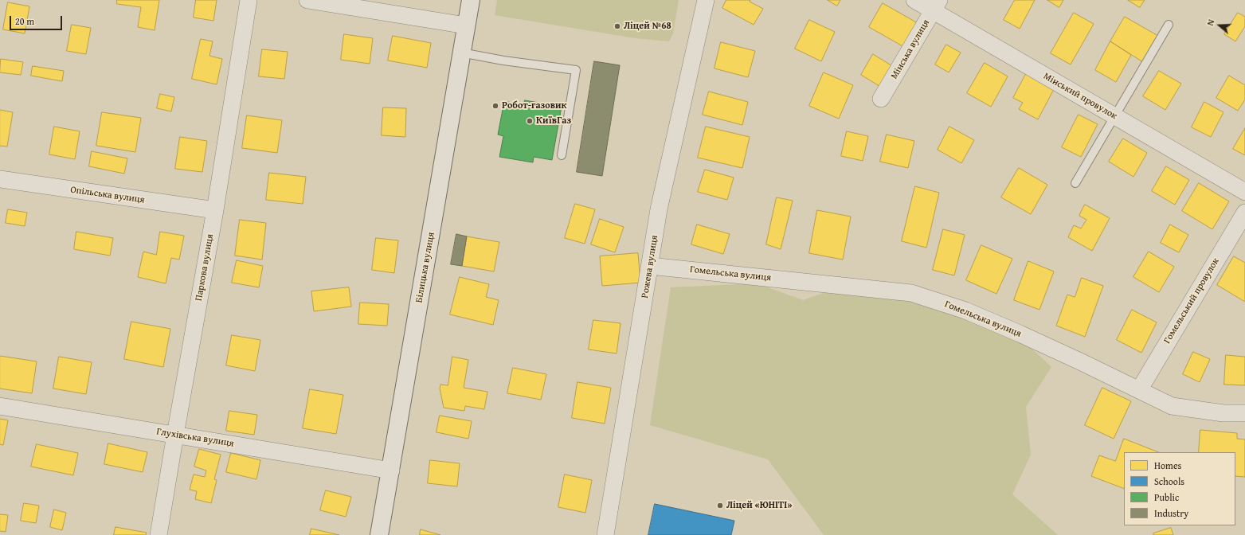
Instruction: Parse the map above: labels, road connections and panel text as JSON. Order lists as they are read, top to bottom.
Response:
{
  "streets": {
    "main road": ["Білицька вулиця"],
    "street": [
      "Мінська вулиця",
      "Мінський провулок",
      "Опільська вулиця",
      "Рожева вулиця",
      "Паркова вулиця",
      "Гомельська вулиця",
      "Гомельський провулок",
      "Глухівська вулиця"
    ]
  },
  "crossings": [
    ["Мінська вулиця", "Мінський провулок"],
    ["Опільська вулиця", "Паркова вулиця"],
    ["Рожева вулиця", "Гомельська вулиця"],
    ["Паркова вулиця", "Глухівська вулиця"],
    ["Білицька вулиця", "Глухівська вулиця"],
    ["Гомельська вулиця", "Гомельський провулок"]
  ],
  "places": [
    "Ліцей №68",
    "Робот-газовик",
    "КиївГаз",
    "Ліцей «ЮНІТІ»"
  ],
  "legend": [
    "Homes",
    "Schools",
    "Public",
    "Industry"
  ],
  "scale_bar": "20 m",
  "north": "left"
}
